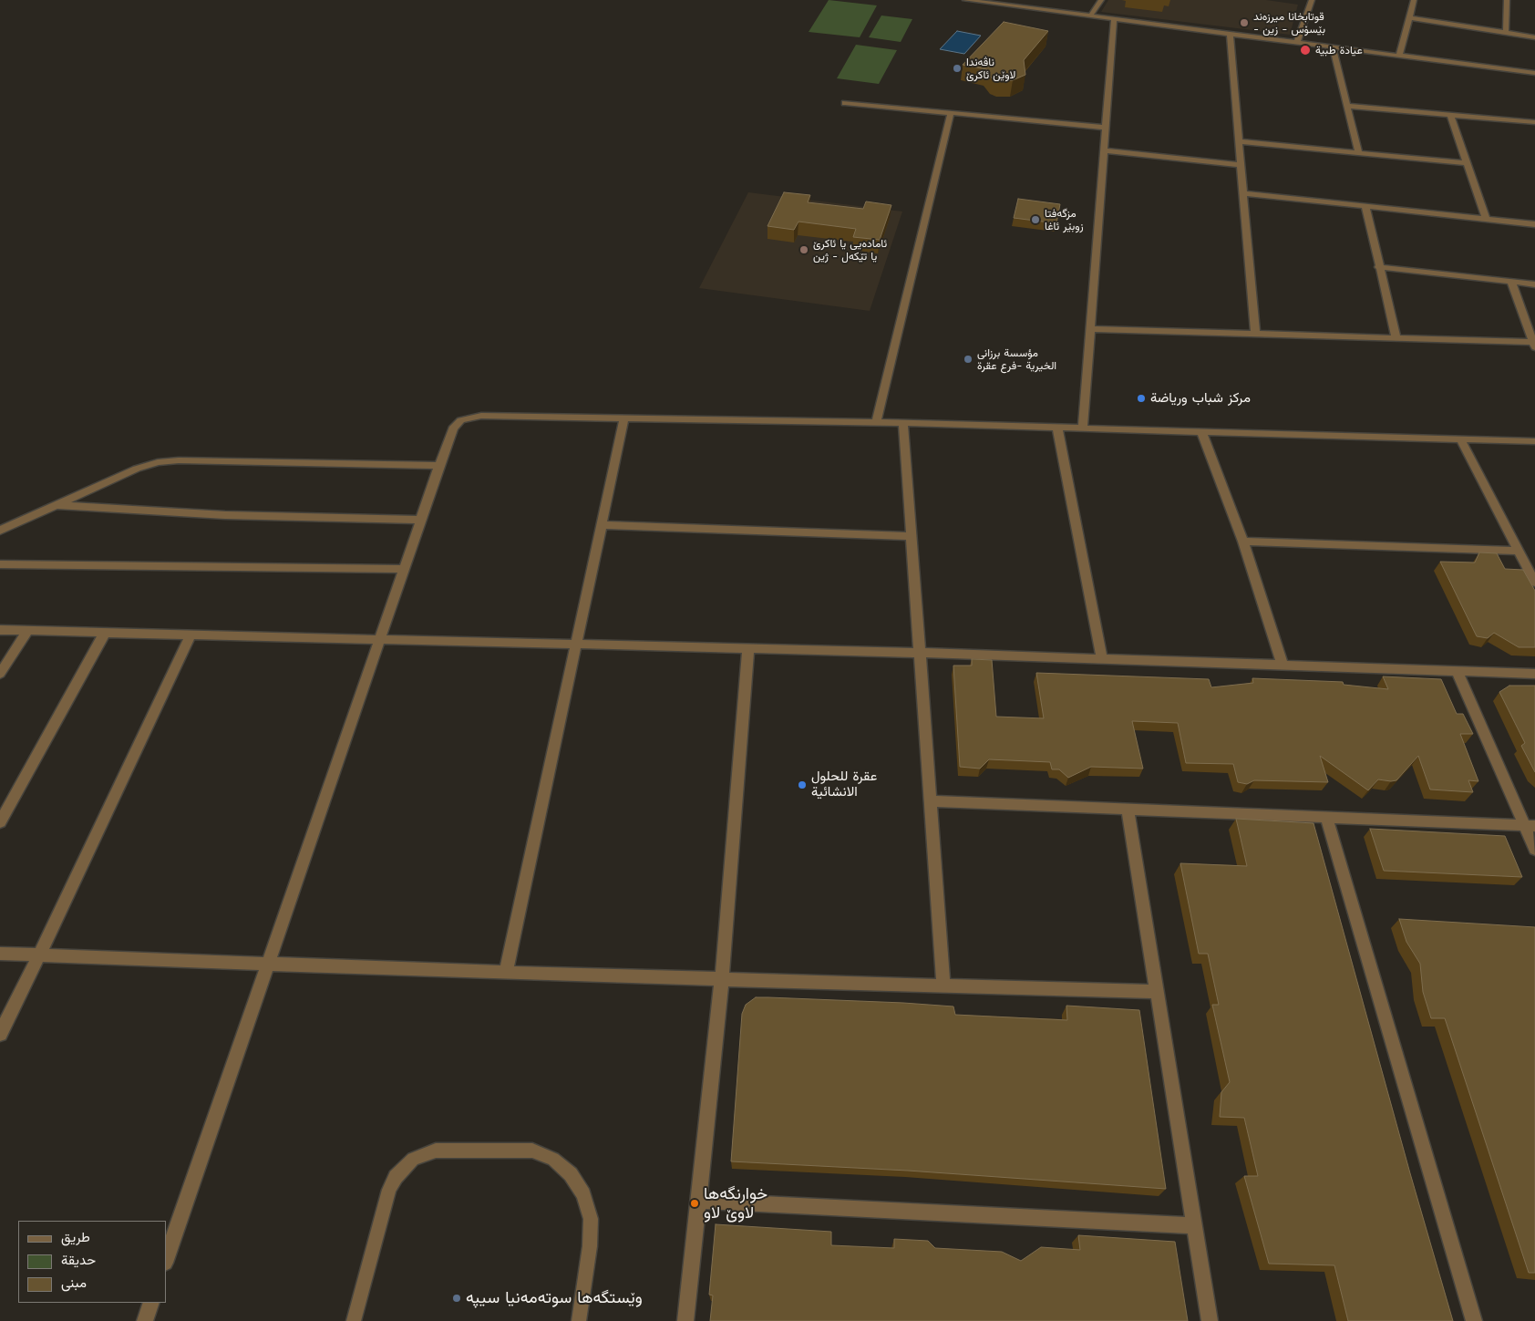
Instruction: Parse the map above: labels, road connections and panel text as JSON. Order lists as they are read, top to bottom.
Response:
{
  "places": [
    "قوتابخانا میرزەند - بێسۆس - زین",
    "عيادة طبية",
    "ناڤەندا لاوێن ئاکرێ",
    "مزگەفتا زوبێر ئاغا",
    "ئامادەیی یا ئاکرێ یا تێکەل - ژین",
    "مؤسسة برزانى الخيرية -فرع عقرة",
    "مركز شباب ورياضة",
    "عقرة للحلول الانشائیة",
    "خوارنگەھا لاوێ لاو",
    "وێستگەها سوتەمەنیا سیپە"
  ],
  "legend": ["طريق", "حديقة", "مبنى"]
}
